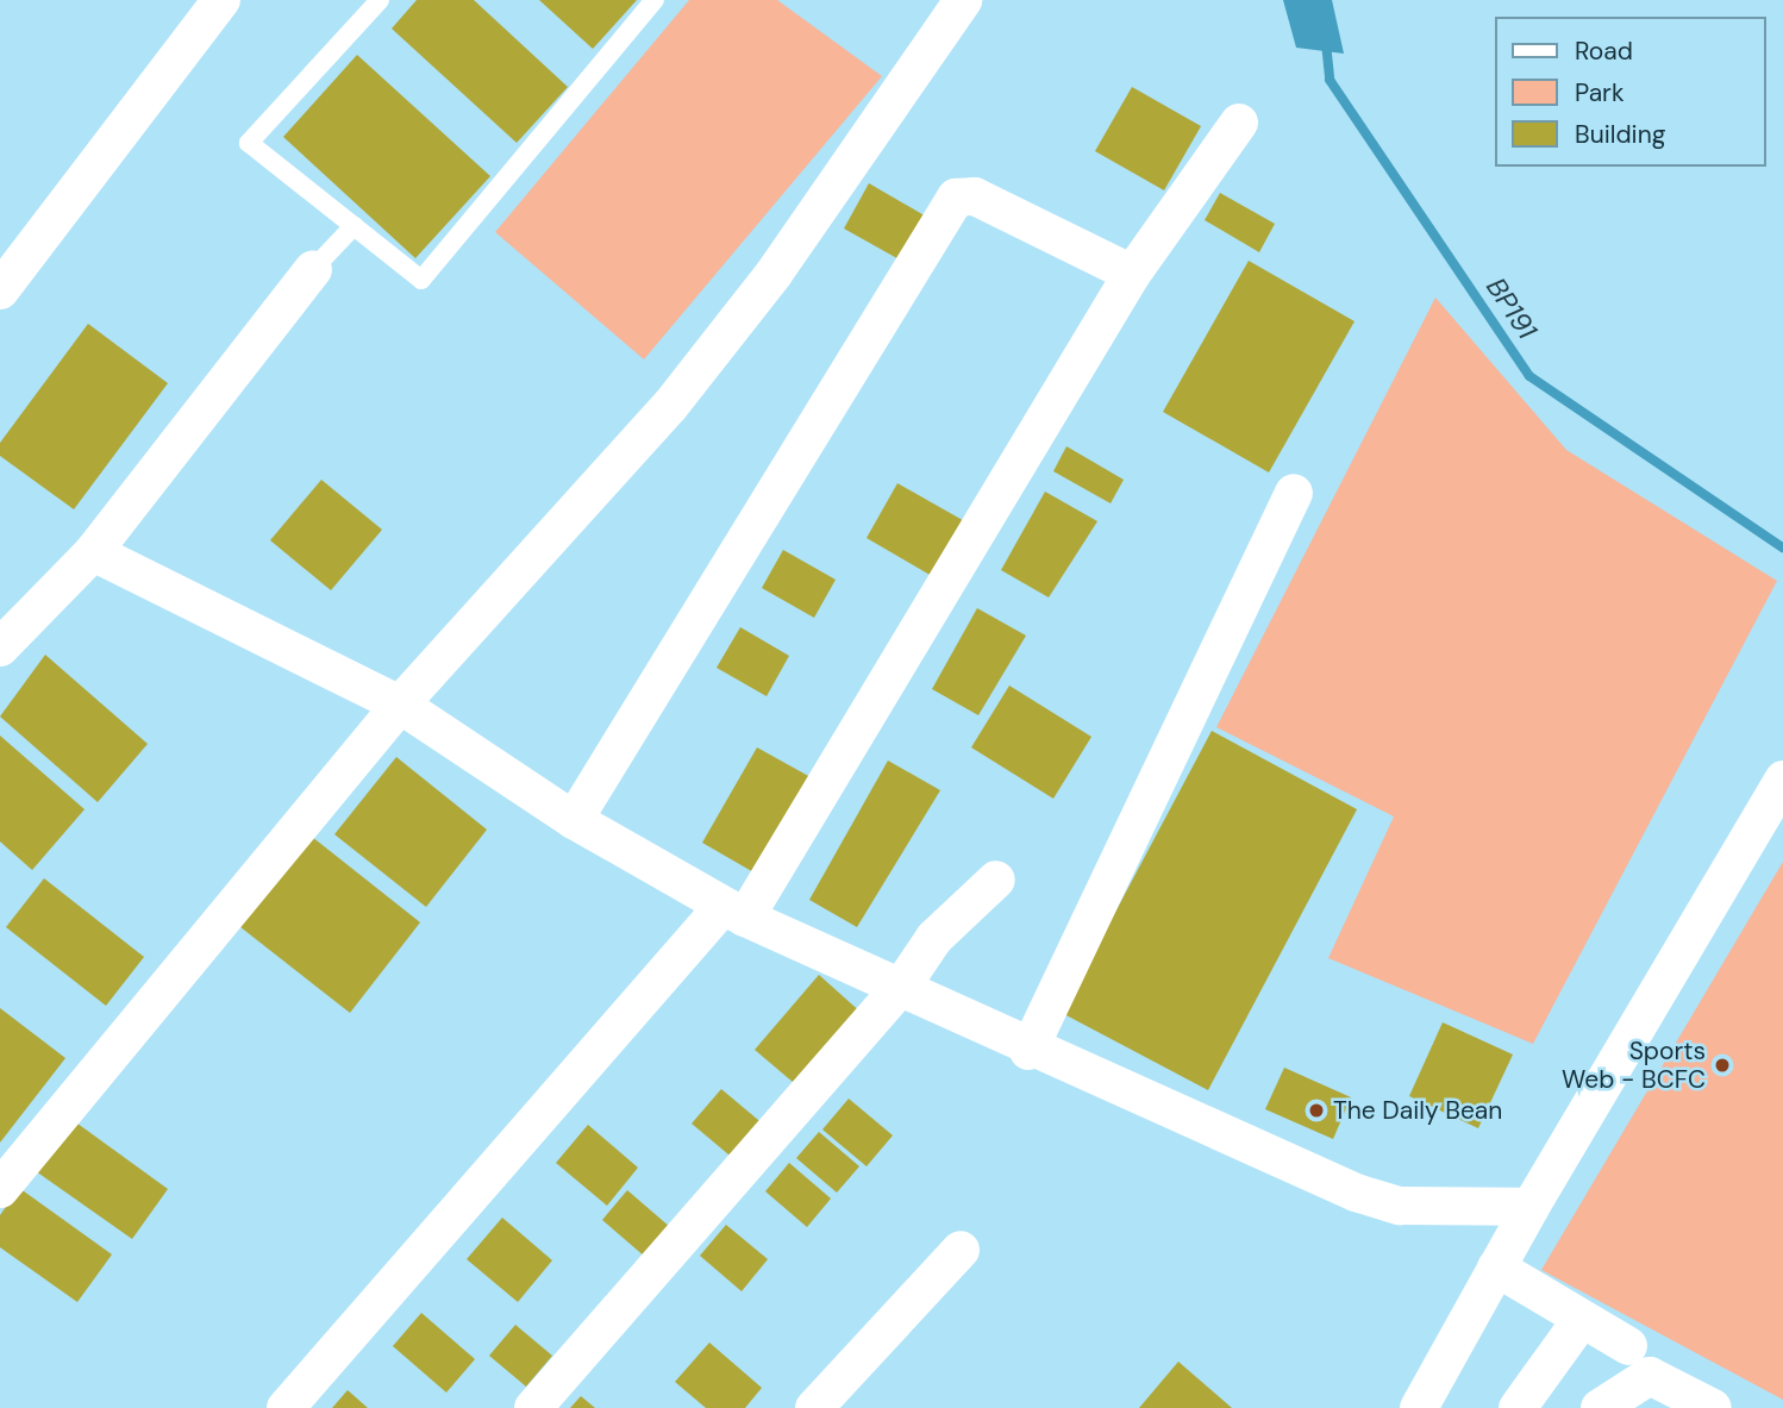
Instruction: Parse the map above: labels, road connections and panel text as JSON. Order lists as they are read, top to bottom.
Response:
{
  "water": ["BP191"],
  "places": ["Sports Web - BCFC", "The Daily Bean"],
  "legend": ["Road", "Park", "Building"]
}
